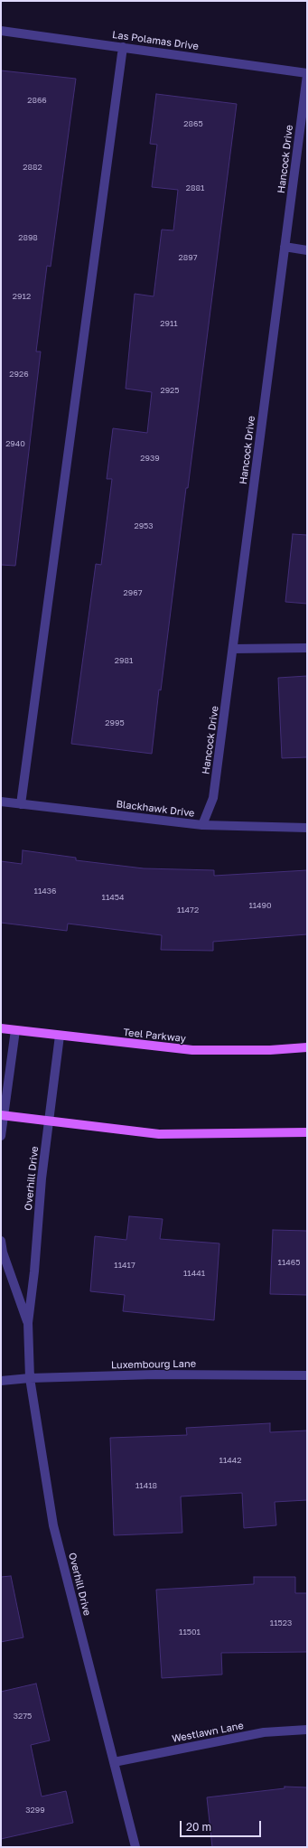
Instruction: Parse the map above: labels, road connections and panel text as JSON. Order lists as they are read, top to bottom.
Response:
{
  "streets": {
    "main road": ["Teel Parkway"],
    "street": [
      "Las Polamas Drive",
      "Hancock Drive",
      "Blackhawk Drive",
      "Overhill Drive",
      "Luxembourg Lane",
      "Westlawn Lane"
    ]
  },
  "crossings": [
    ["Las Polamas Drive", "Hancock Drive"],
    ["Hancock Drive", "Blackhawk Drive"],
    ["Teel Parkway", "Overhill Drive"],
    ["Overhill Drive", "Luxembourg Lane"],
    ["Overhill Drive", "Westlawn Lane"]
  ],
  "house_numbers": [
    "2866",
    "2865",
    "2882",
    "2881",
    "2898",
    "2897",
    "2912",
    "2911",
    "2926",
    "2925",
    "2940",
    "2939",
    "2953",
    "2967",
    "2981",
    "2995",
    "11436",
    "11454",
    "11490",
    "11472",
    "11465",
    "11417",
    "11441",
    "11442",
    "11418",
    "11523",
    "11501",
    "3275",
    "3299"
  ],
  "scale_bar": "20 m"
}
